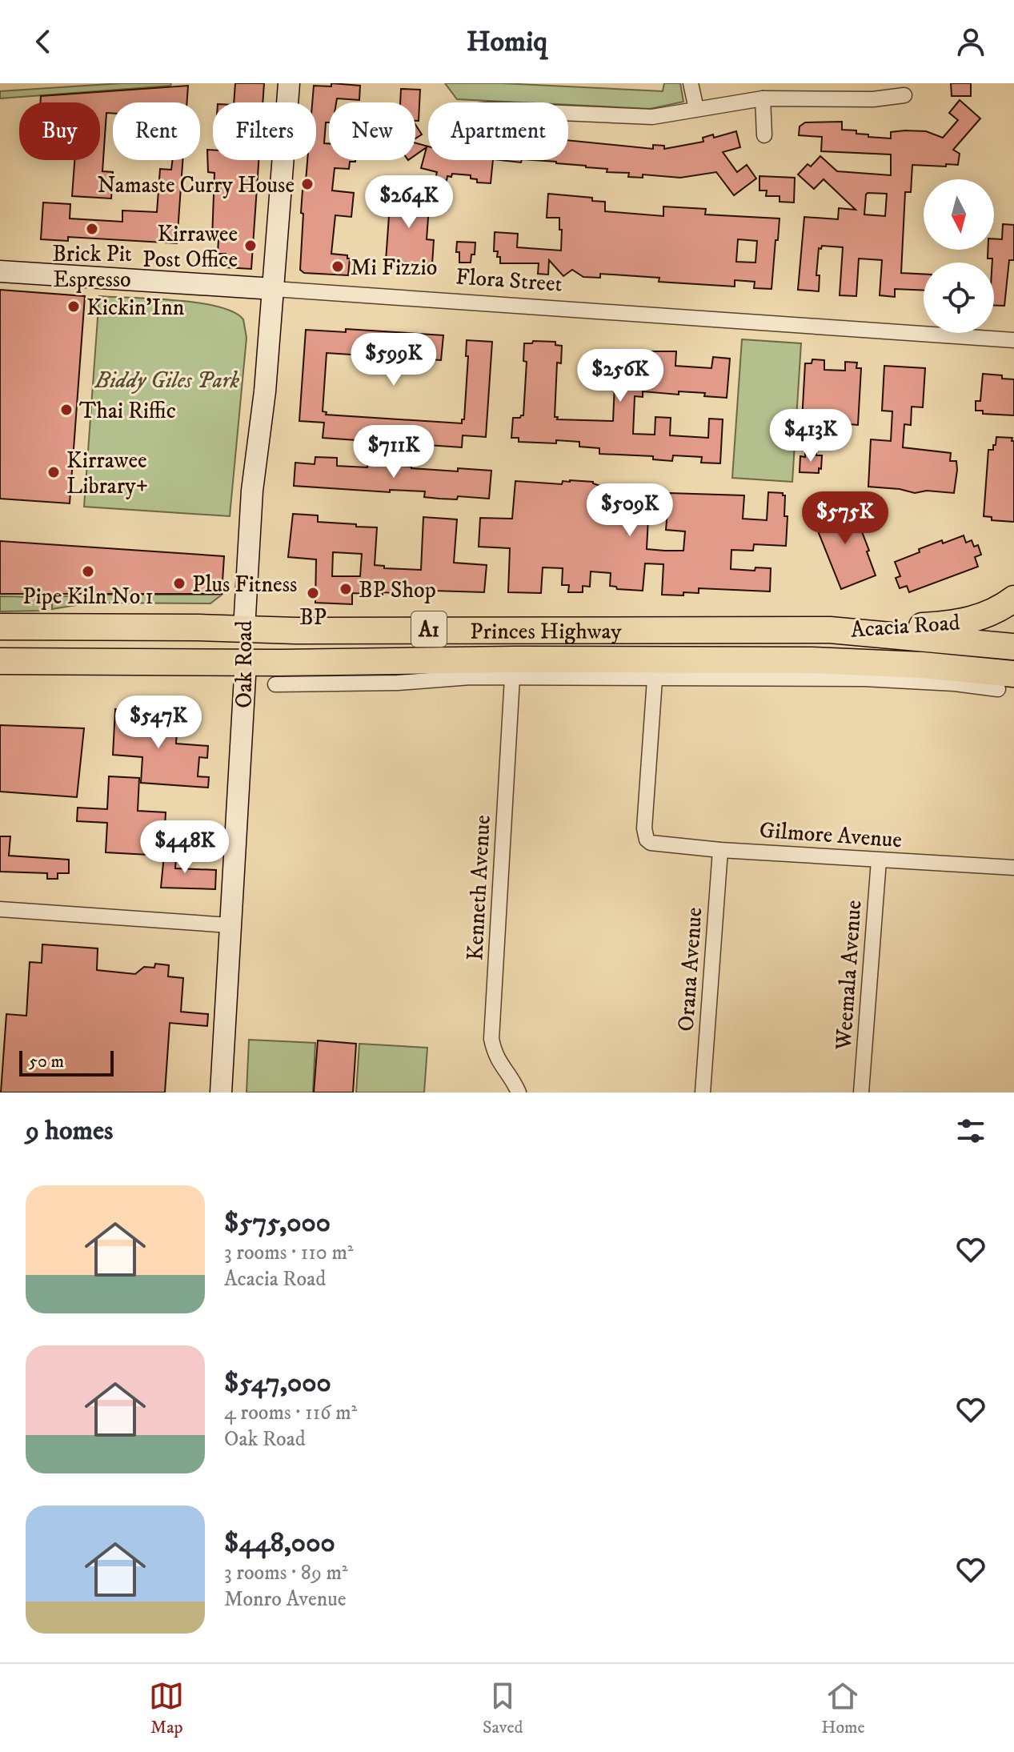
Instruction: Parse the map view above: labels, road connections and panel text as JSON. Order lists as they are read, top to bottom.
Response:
{
  "streets": {
    "highway": [
      "Acacia Road",
      "A1",
      "Princes Highway",
      "Oak Road"
    ],
    "street": [
      "Flora Street",
      "Gilmore Avenue",
      "Kenneth Avenue",
      "Orana Avenue",
      "Weemala Avenue"
    ]
  },
  "crossings": [
    ["Flora Street", "Oak Road"],
    ["Acacia Road", "Princes Highway"],
    ["Princes Highway", "Oak Road"],
    ["Princes Highway", "Gilmore Avenue"],
    ["Princes Highway", "Kenneth Avenue"],
    ["Gilmore Avenue", "Orana Avenue"],
    ["Gilmore Avenue", "Weemala Avenue"]
  ],
  "parks": ["Biddy Giles Park"],
  "places": [
    "Namaste Curry House",
    "Brick Pit Espresso",
    "Kirrawee Post Office",
    "Mi Fizzio",
    "Kickin'Inn",
    "Thai Riffic",
    "Kirrawee Library+",
    "Pipe Kiln No 1",
    "Plus Fitness",
    "BP Shop",
    "BP"
  ],
  "scale_bar": "50 m",
  "north": "bottom",
  "page": {
    "header": "Homiq",
    "chip": [
      "Buy",
      "Rent",
      "Filters",
      "New",
      "Apartment"
    ],
    "price": [
      "$264K",
      "$599K",
      "$256K",
      "$413K",
      "$711K",
      "$509K",
      "$575K",
      "$547K",
      "$448K"
    ],
    "scale": "50 m",
    "heading": "9 homes",
    "list": [
      {
        "name": "$575,000",
        "note": "3 rooms · 110 m² · Acacia Road"
      },
      {
        "name": "$547,000",
        "note": "4 rooms · 116 m² · Oak Road"
      },
      {
        "name": "$448,000",
        "note": "3 rooms · 89 m² · Monro Avenue"
      }
    ],
    "tabs": ["Map", "Saved", "Home"]
  }
}
